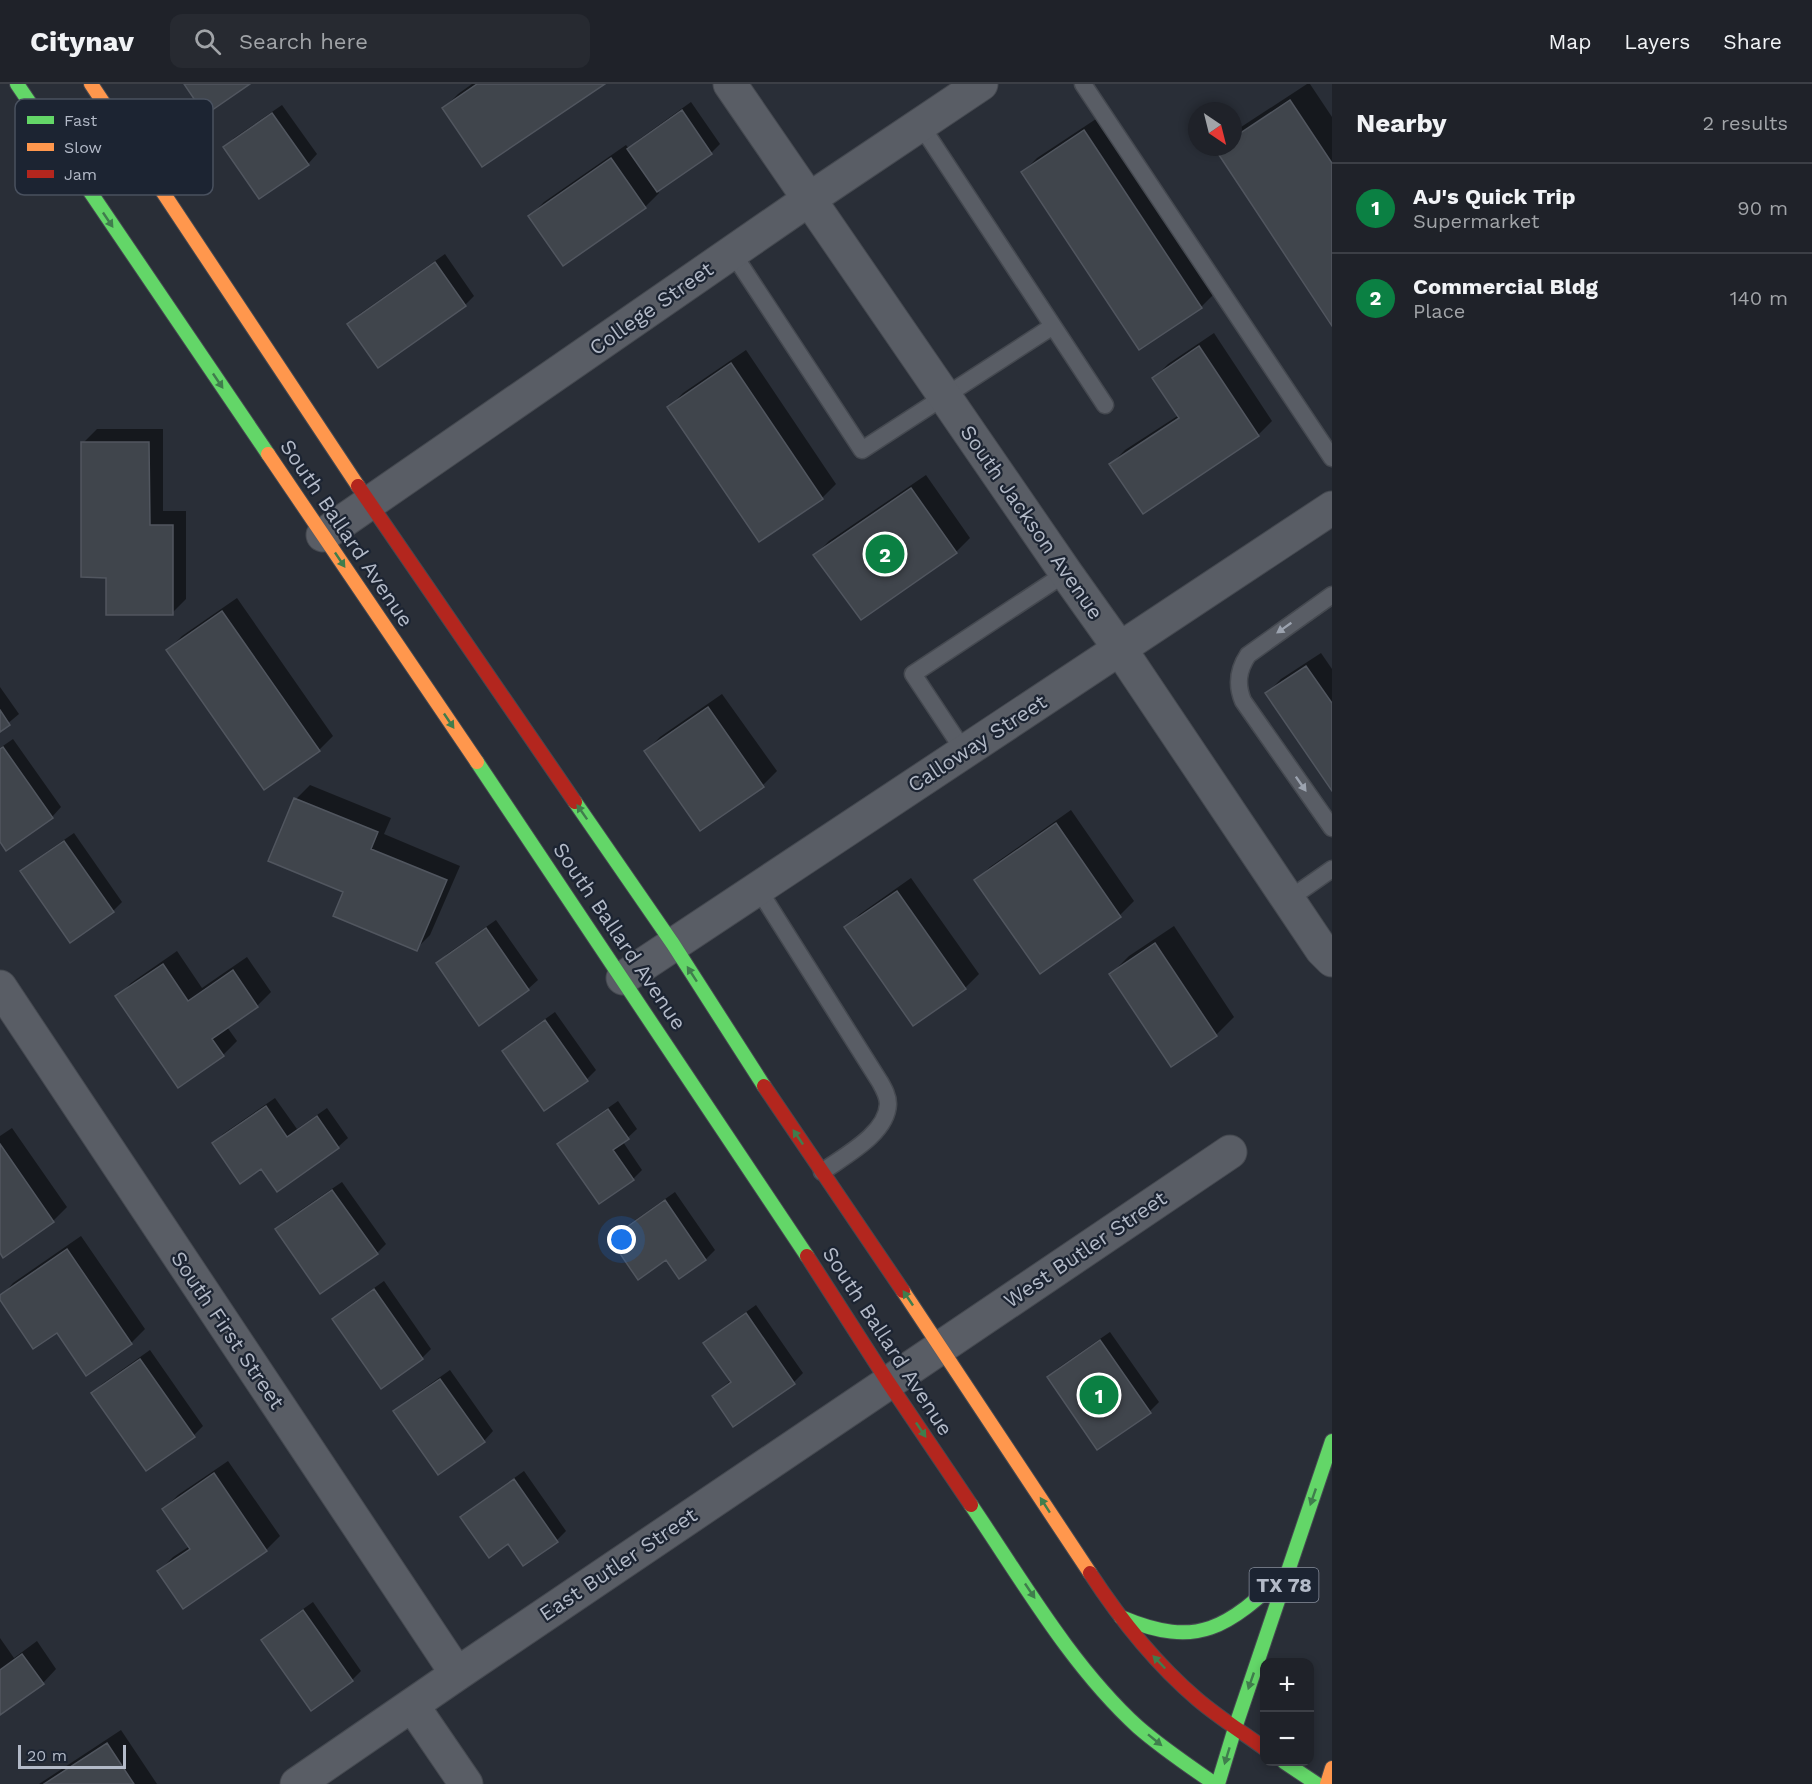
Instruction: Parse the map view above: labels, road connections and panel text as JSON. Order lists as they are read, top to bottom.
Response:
{
  "streets": {
    "main road": ["South Ballard Avenue", "TX 78"],
    "street": [
      "College Street",
      "South Jackson Avenue",
      "Calloway Street",
      "West Butler Street",
      "South First Street",
      "East Butler Street"
    ]
  },
  "crossings": [
    ["College Street", "South Jackson Avenue"],
    ["College Street", "South Ballard Avenue"],
    ["South Jackson Avenue", "Calloway Street"],
    ["South Ballard Avenue", "Calloway Street"],
    ["South Ballard Avenue", "West Butler Street"],
    ["South Ballard Avenue", "East Butler Street"],
    ["South Ballard Avenue", "TX 78"],
    ["West Butler Street", "East Butler Street"],
    ["South First Street", "East Butler Street"]
  ],
  "legend": ["Fast", "Slow", "Jam"],
  "scale_bar": "20 m",
  "north": "bottom right",
  "page": {
    "header": "Citynav",
    "search": "Search here",
    "nav": ["Map", "Layers", "Share"],
    "heading": ["Nearby", "2 results"],
    "list": [
      {
        "mark": "1",
        "name": "AJ's Quick Trip",
        "note": "Supermarket",
        "value": "90 m"
      },
      {
        "mark": "2",
        "name": "Commercial Bldg",
        "note": "Place",
        "value": "140 m"
      }
    ],
    "pins": ["2", "1"],
    "map_buttons": ["+", "−"],
    "scale": "20 m"
  }
}
